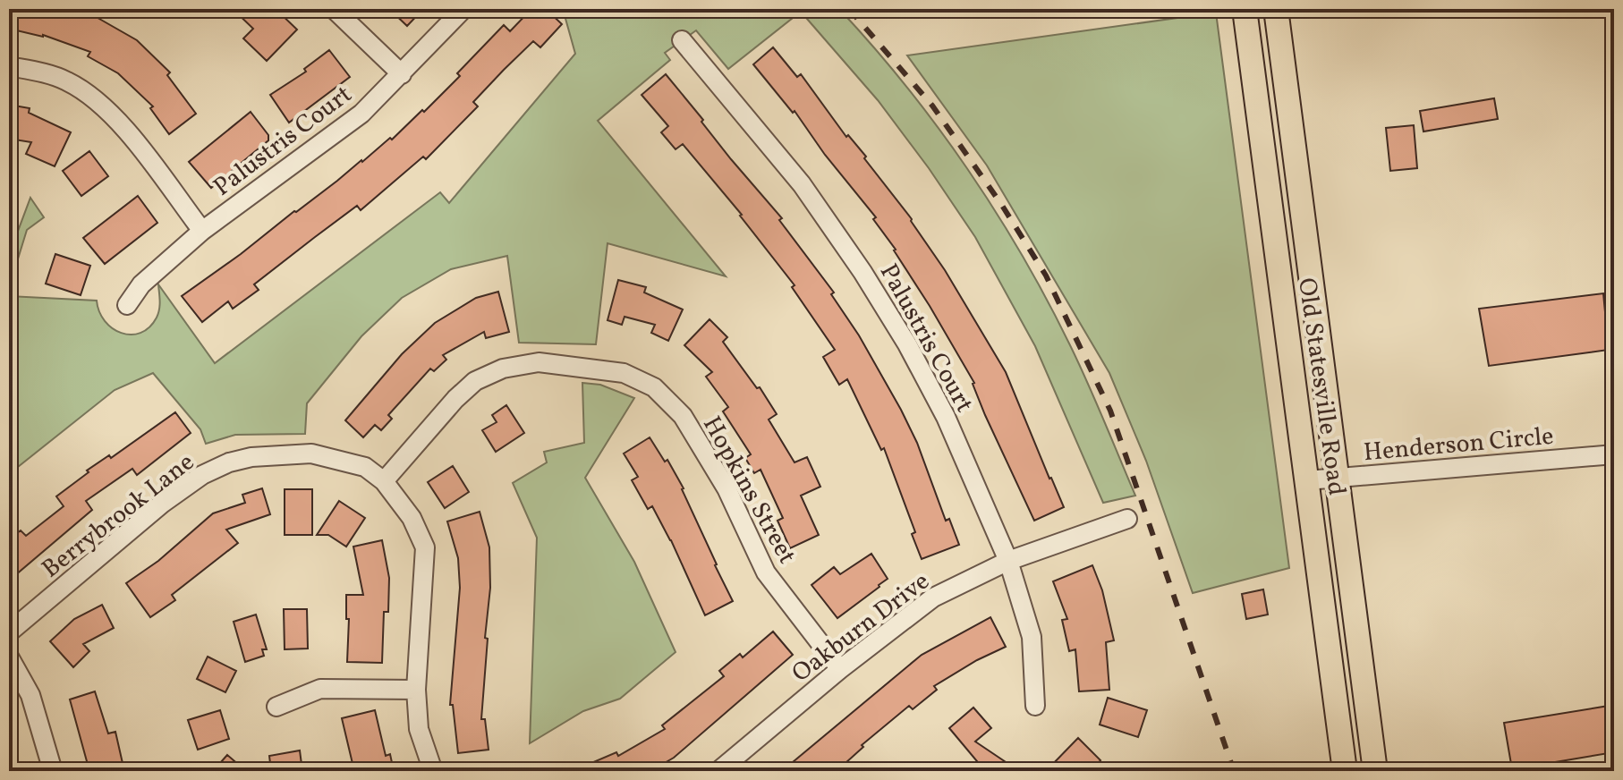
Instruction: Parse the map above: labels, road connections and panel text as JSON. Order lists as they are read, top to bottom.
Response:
{
  "streets": {
    "main road": ["Old Statesville Road"],
    "street": [
      "Palustris Court",
      "Henderson Circle",
      "Hopkins Street",
      "Berrybrook Lane",
      "Oakburn Drive"
    ]
  },
  "crossings": [
    ["Palustris Court", "Oakburn Drive"],
    ["Old Statesville Road", "Henderson Circle"],
    ["Hopkins Street", "Berrybrook Lane"],
    ["Hopkins Street", "Oakburn Drive"]
  ]
}
